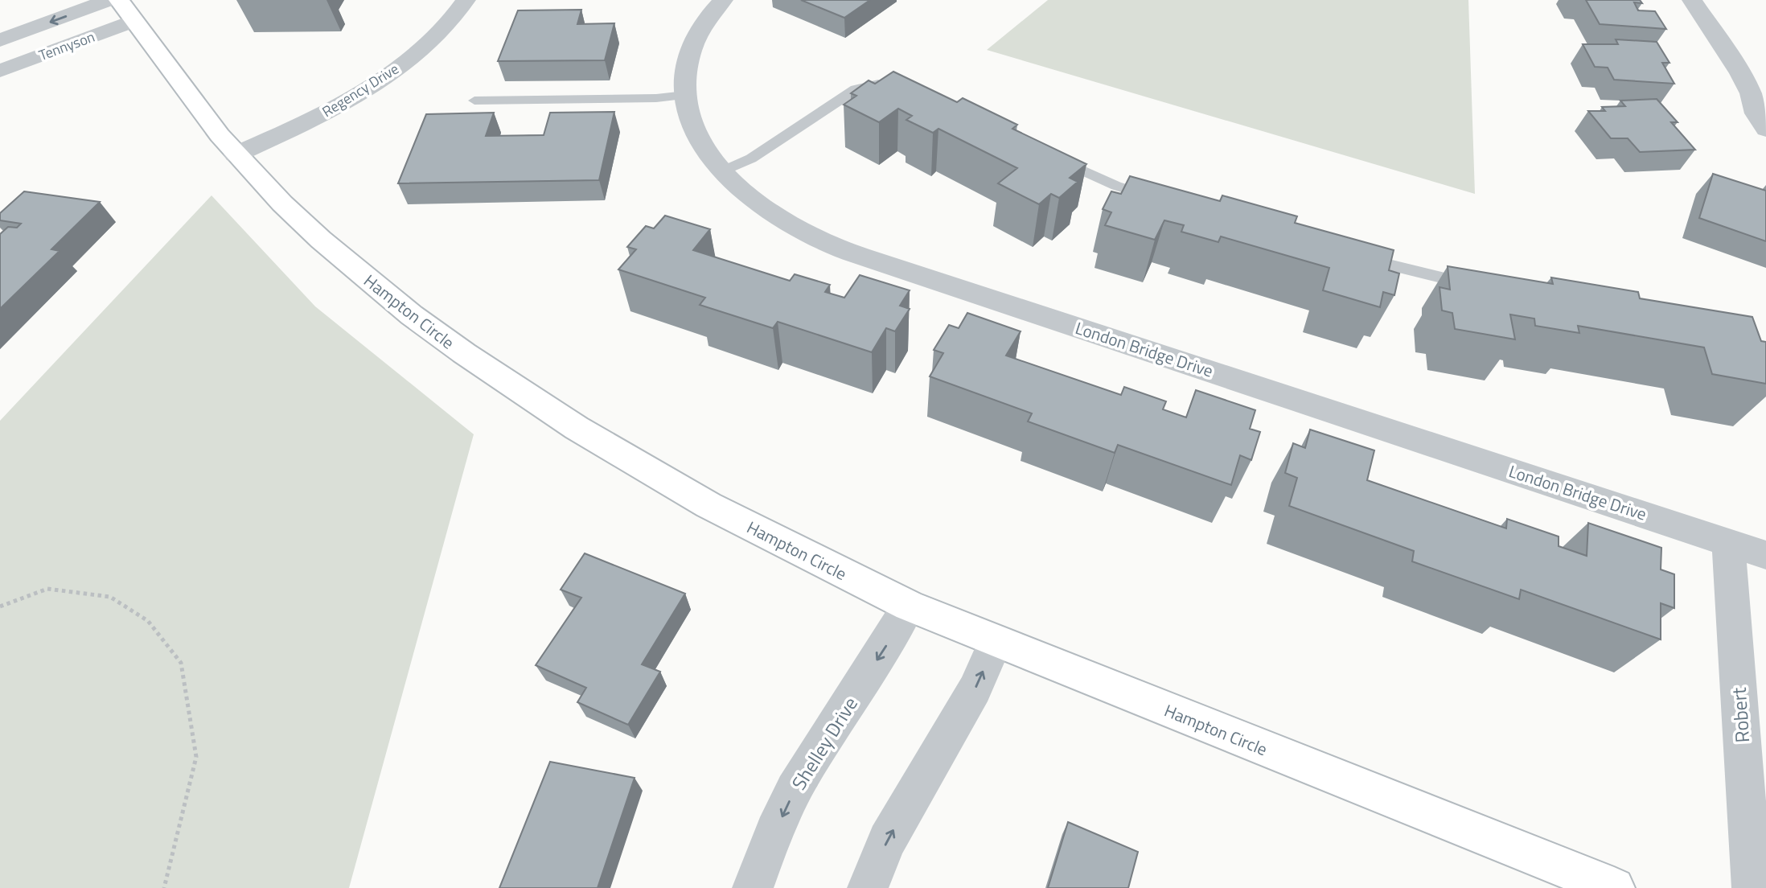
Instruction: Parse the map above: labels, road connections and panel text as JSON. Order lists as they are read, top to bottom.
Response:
{
  "streets": {
    "street": [
      "Tennyson",
      "Regency Drive",
      "Hampton Circle",
      "London Bridge Drive",
      "Robert",
      "Shelley Drive"
    ]
  },
  "crossings": [
    ["Tennyson", "Hampton Circle"],
    ["Regency Drive", "Hampton Circle"],
    ["Hampton Circle", "Shelley Drive"],
    ["London Bridge Drive", "Robert"]
  ]
}
